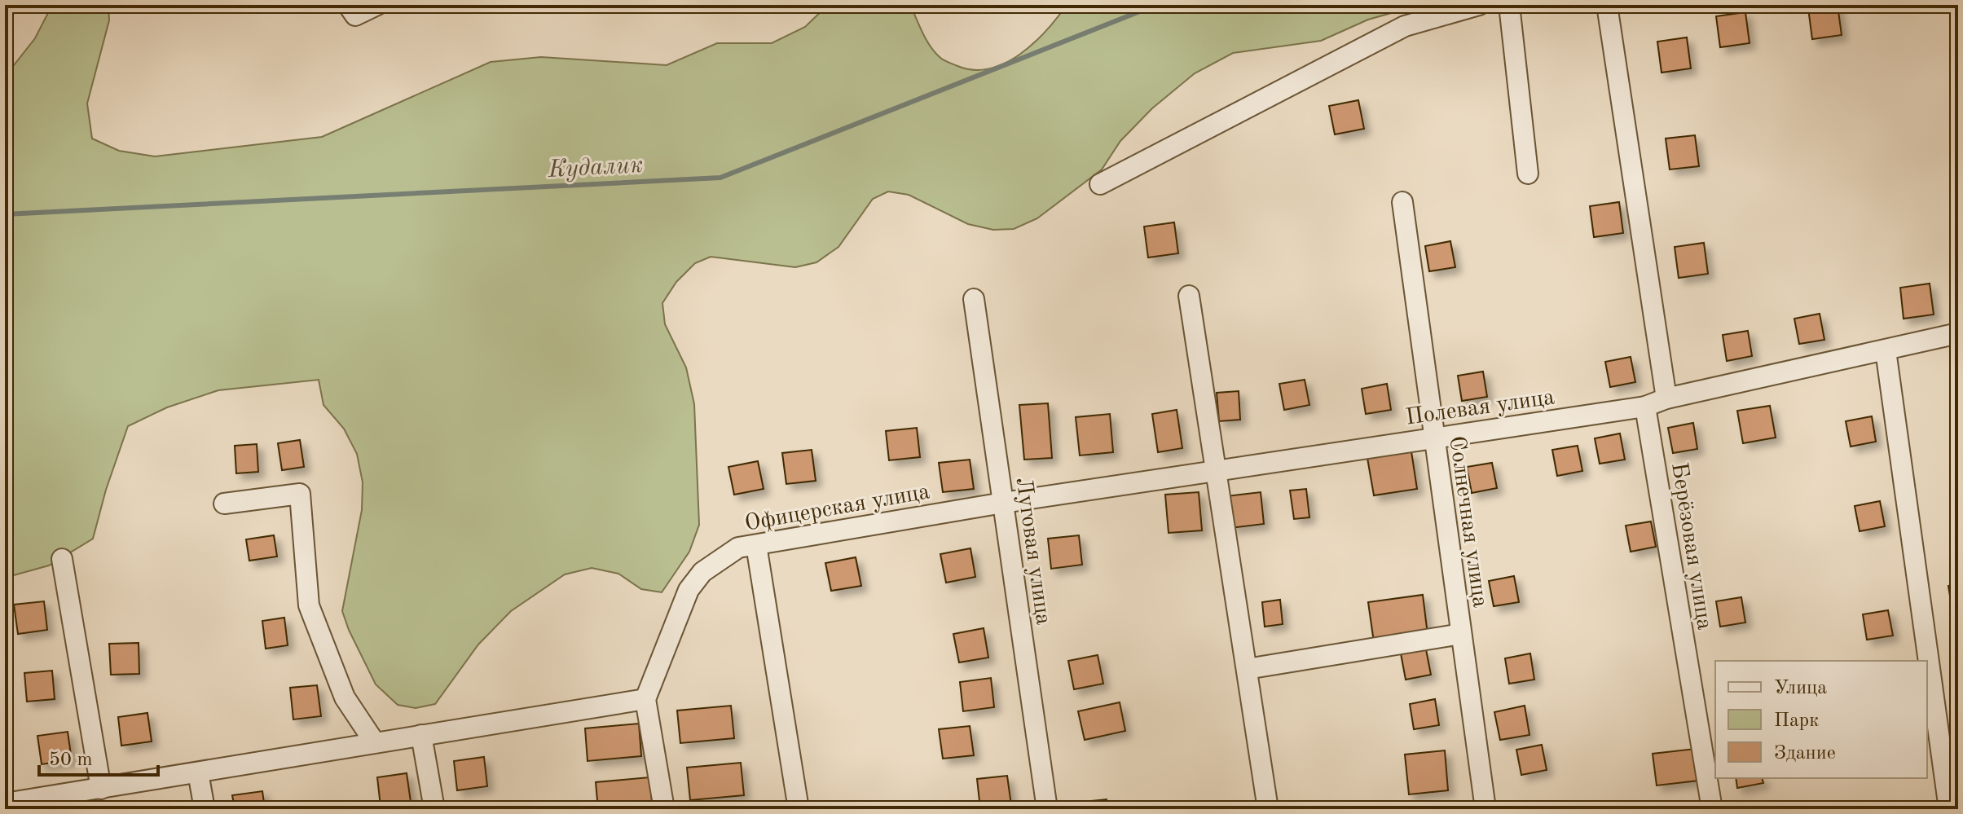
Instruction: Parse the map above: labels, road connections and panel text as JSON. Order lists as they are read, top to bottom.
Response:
{
  "streets": {
    "street": [
      "Полевая улица",
      "Офицерская улица",
      "Солнечная улица",
      "Берёзовая улица",
      "Луговая улица"
    ]
  },
  "crossings": [
    ["Полевая улица", "Офицерская улица"],
    ["Полевая улица", "Солнечная улица"],
    ["Полевая улица", "Берёзовая улица"],
    ["Полевая улица", "Луговая улица"],
    ["Офицерская улица", "Луговая улица"]
  ],
  "water": ["Кудалик"],
  "legend": ["Улица", "Парк", "Здание"],
  "scale_bar": "50 m"
}
